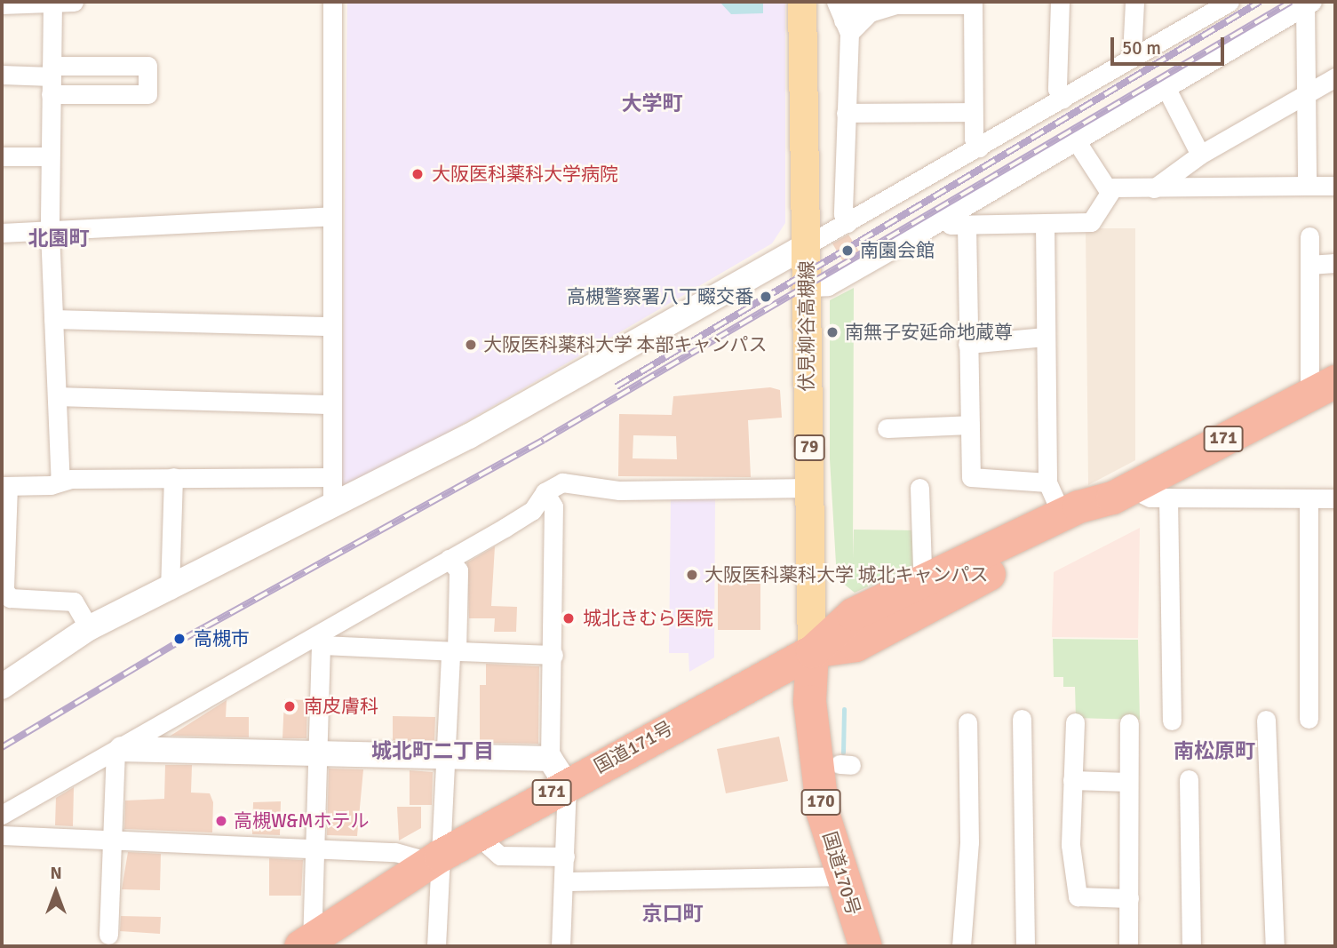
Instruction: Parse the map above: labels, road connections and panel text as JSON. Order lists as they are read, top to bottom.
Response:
{
  "streets": {
    "highway": [
      "171",
      "国道171号",
      "170",
      "国道170号"
    ],
    "main road": ["伏見柳谷高槻線", "79"]
  },
  "crossings": [
    ["伏見柳谷高槻線", "国道171号"],
    ["伏見柳谷高槻線", "国道170号"],
    ["国道171号", "国道170号"]
  ],
  "districts": [
    "大学町",
    "北園町",
    "城北町二丁目",
    "南松原町",
    "京口町"
  ],
  "places": [
    "大阪医科薬科大学病院",
    "南園会館",
    "高槻警察署八丁畷交番",
    "南無子安延命地蔵尊",
    "大阪医科薬科大学 本部キャンパス",
    "大阪医科薬科大学 城北キャンパス",
    "城北きむら医院",
    "高槻市",
    "南皮膚科",
    "高槻W&Mホテル"
  ],
  "scale_bar": "50 m",
  "north": "top"
}
